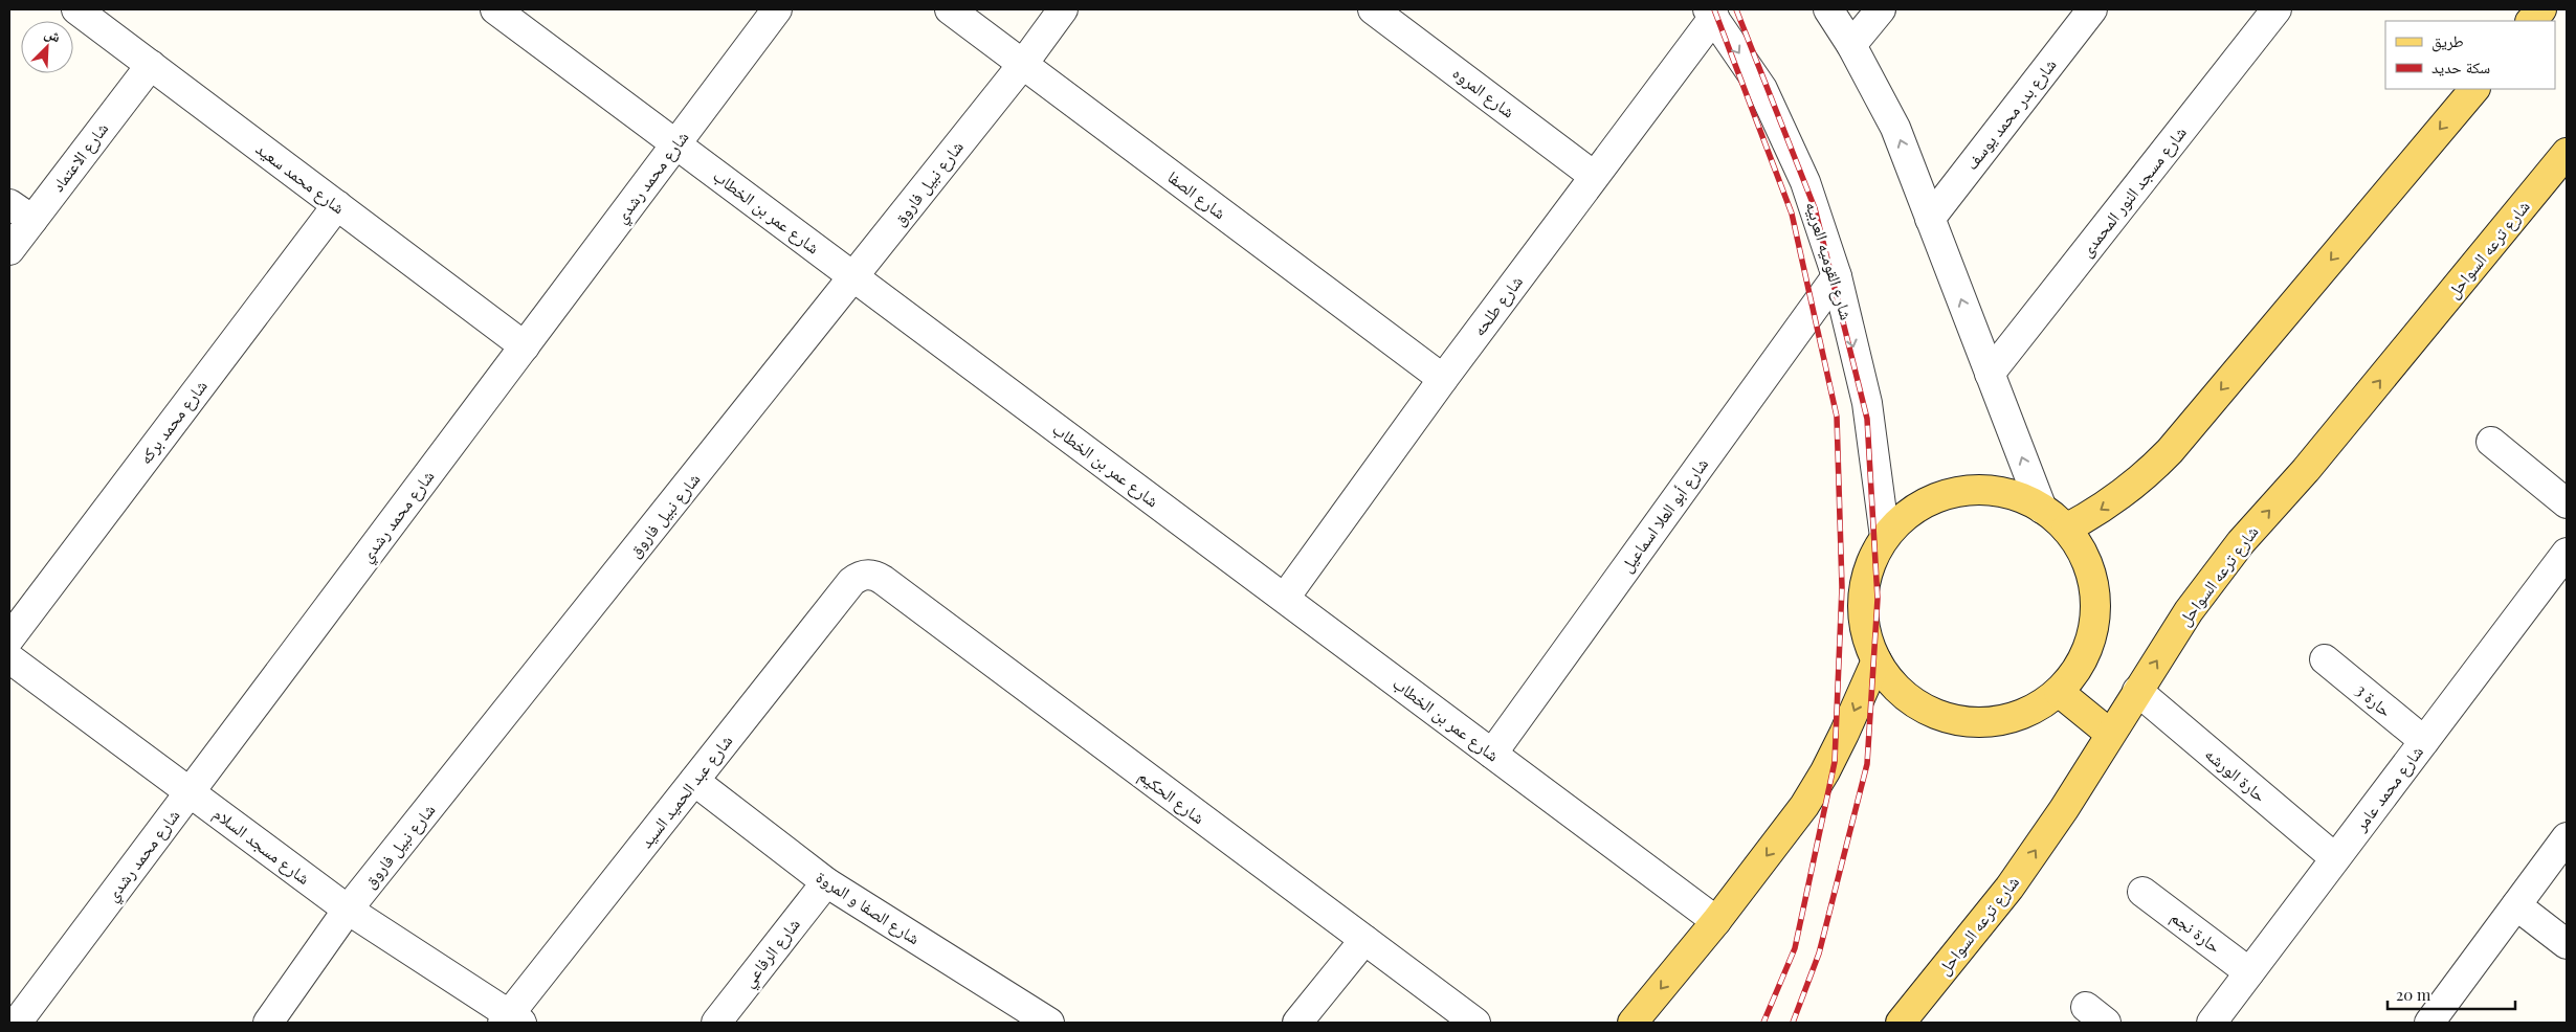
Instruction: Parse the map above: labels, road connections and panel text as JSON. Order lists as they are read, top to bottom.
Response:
{
  "streets": {
    "main road": ["شارع ترعه السواحل"],
    "street": [
      "شارع المروه",
      "شارع بدر محمد يوسف",
      "شارع الاعتماد",
      "شارع محمد رشدي",
      "شارع محمد سعيد",
      "شارع نبيل فاروق",
      "شارع مسجد النور المحمدى",
      "شارع الصفا",
      "شارع عمر بن الخطاب",
      "شارع القوميه العربيه",
      "شارع طلحه",
      "شارع محمد بركه",
      "شارع أبو العلا اسماعيل",
      "حارة 3",
      "حارة الورشه",
      "شارع محمد عامر",
      "شارع عبد الحميد السيد",
      "شارع الحكيم",
      "شارع مسجد السلام",
      "شارع الصفا و المروة",
      "حارة نجم",
      "شارع الرفاعي"
    ]
  },
  "crossings": [
    ["شارع المروه", "شارع طلحه"],
    ["شارع الاعتماد", "شارع محمد سعيد"],
    ["شارع محمد رشدي", "شارع محمد سعيد"],
    ["شارع محمد رشدي", "شارع عمر بن الخطاب"],
    ["شارع محمد رشدي", "شارع مسجد السلام"],
    ["شارع محمد سعيد", "شارع محمد بركه"],
    ["شارع نبيل فاروق", "شارع الصفا"],
    ["شارع نبيل فاروق", "شارع عمر بن الخطاب"],
    ["شارع نبيل فاروق", "شارع مسجد السلام"],
    ["شارع الصفا", "شارع طلحه"],
    ["شارع عمر بن الخطاب", "شارع طلحه"],
    ["شارع عمر بن الخطاب", "شارع أبو العلا اسماعيل"],
    ["شارع ترعه السواحل", "حارة الورشه"],
    ["شارع القوميه العربيه", "شارع طلحه"],
    ["شارع القوميه العربيه", "شارع أبو العلا اسماعيل"],
    ["حارة 3", "شارع محمد عامر"],
    ["حارة الورشه", "شارع محمد عامر"],
    ["شارع محمد عامر", "حارة نجم"],
    ["شارع عبد الحميد السيد", "شارع الحكيم"],
    ["شارع عبد الحميد السيد", "شارع مسجد السلام"],
    ["شارع عبد الحميد السيد", "شارع الصفا و المروة"],
    ["شارع الصفا و المروة", "شارع الرفاعي"]
  ],
  "legend": ["طريق", "سكة حديد"],
  "scale_bar": "20 m",
  "north": "top right"
}
